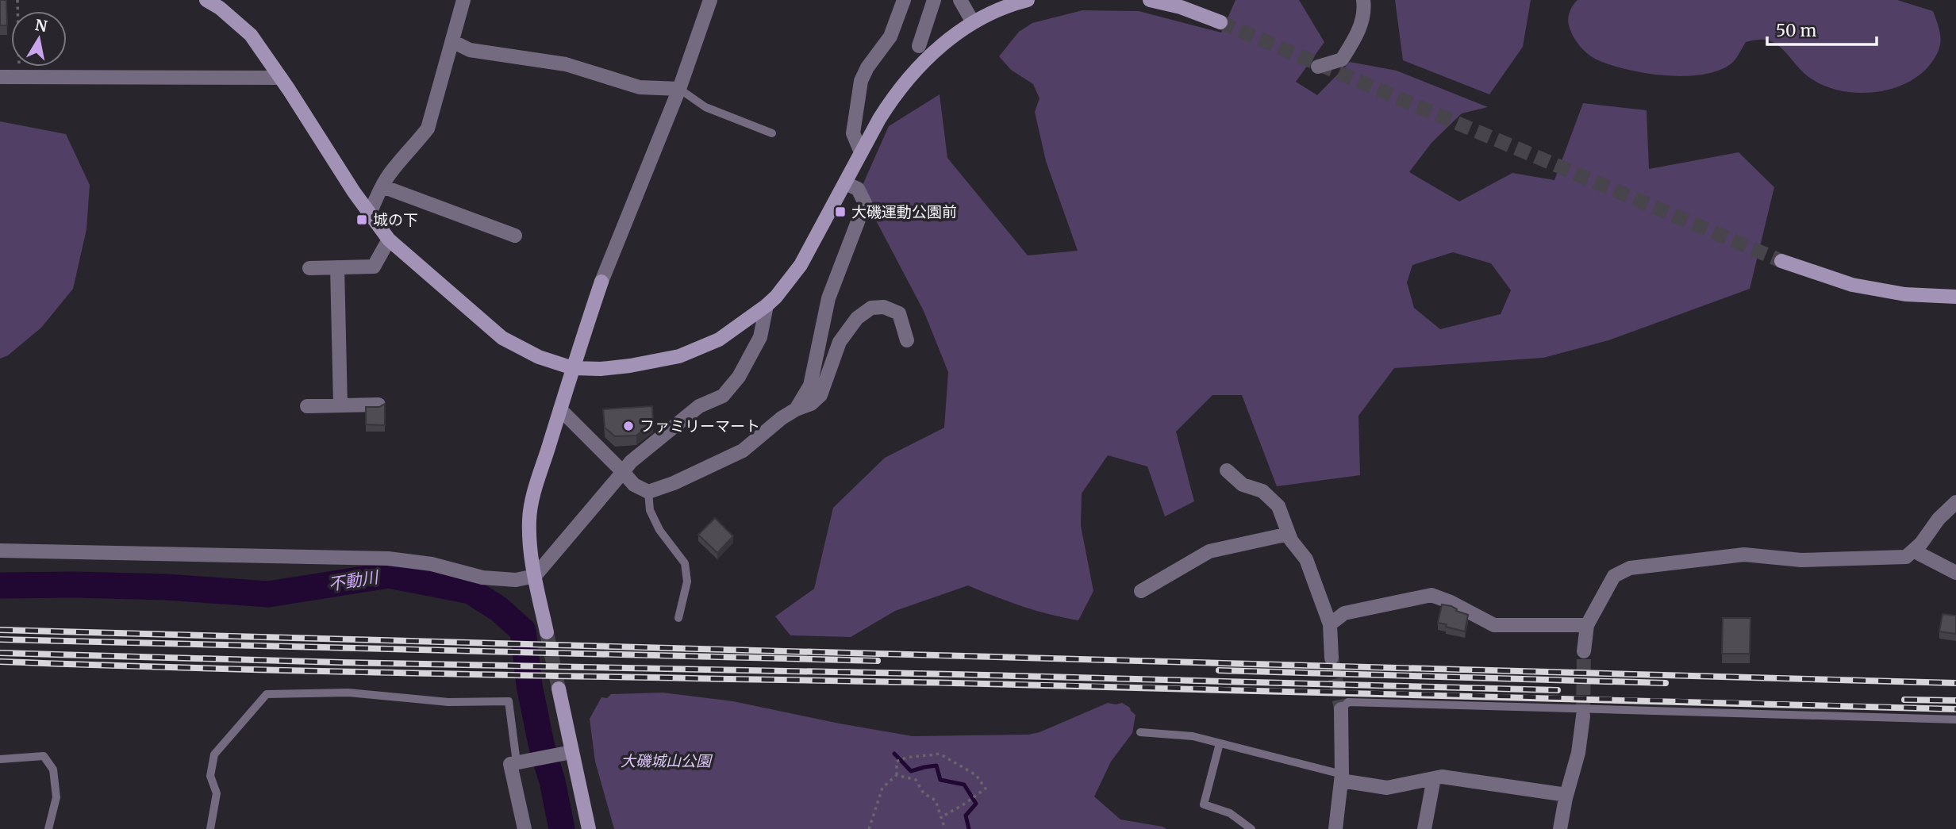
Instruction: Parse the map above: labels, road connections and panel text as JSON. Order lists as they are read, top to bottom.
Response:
{
  "water": ["不動川"],
  "parks": ["大磯城山公園"],
  "places": {
    "transit": ["大磯運動公園前", "城の下"],
    "other": ["ファミリーマート"]
  },
  "scale_bar": "50 m",
  "north": "top"
}
